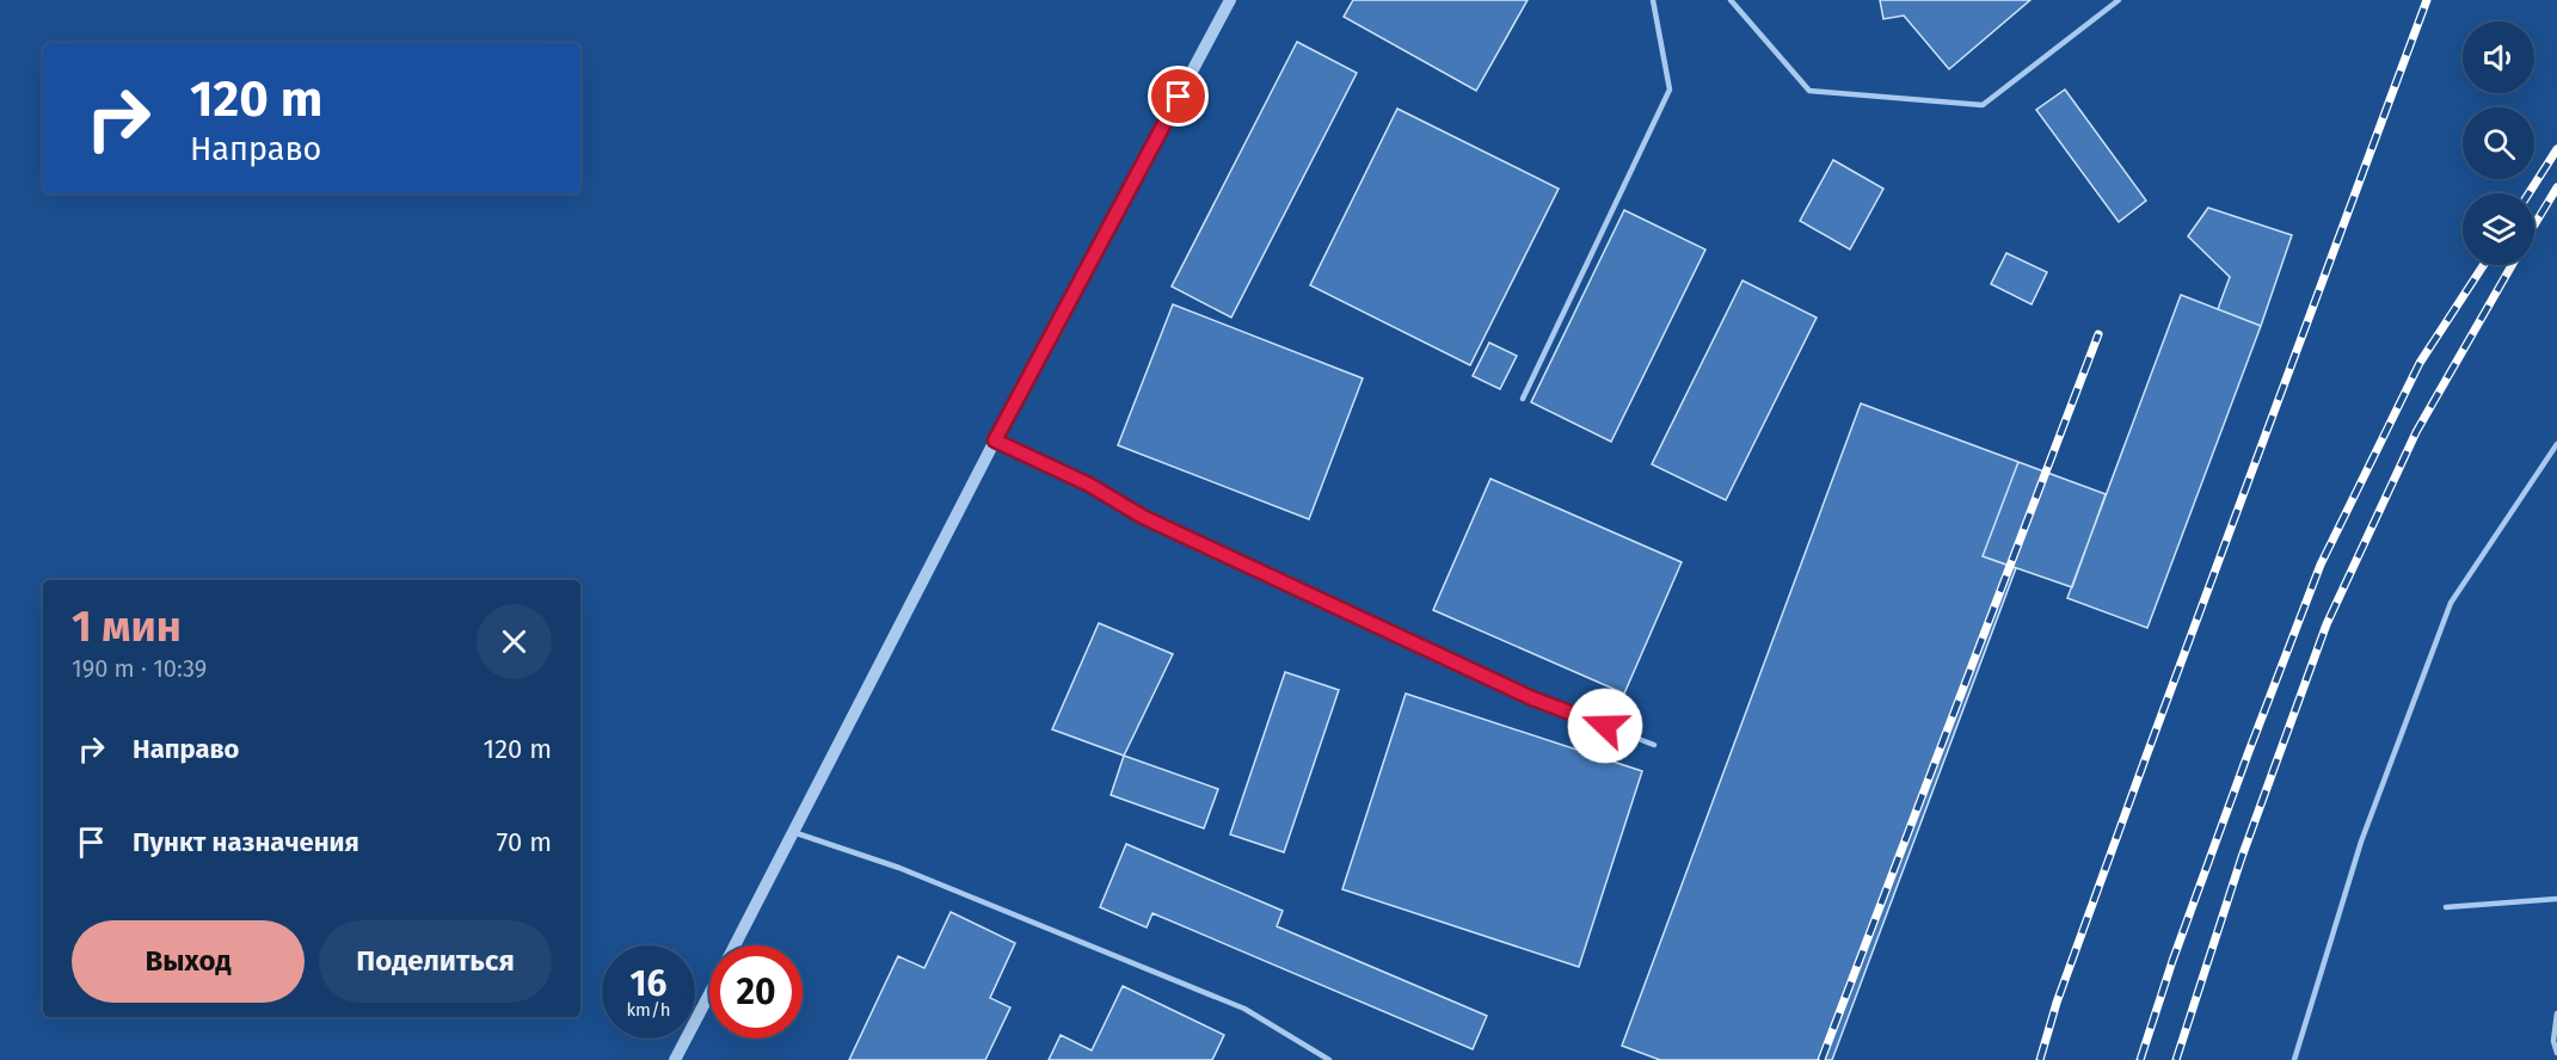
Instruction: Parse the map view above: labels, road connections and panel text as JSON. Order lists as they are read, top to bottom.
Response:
{
  "page": {
    "turn": ["120 m", "Направо"],
    "heading": ["1 мин", "190 m · 10:39"],
    "list": [
      {
        "name": "Направо",
        "value": "120 m"
      },
      {
        "name": "Пункт назначения",
        "value": "70 m"
      }
    ],
    "buttons": ["Выход", "Поделиться"],
    "speed": "16 km/h",
    "limit": "20"
  }
}
